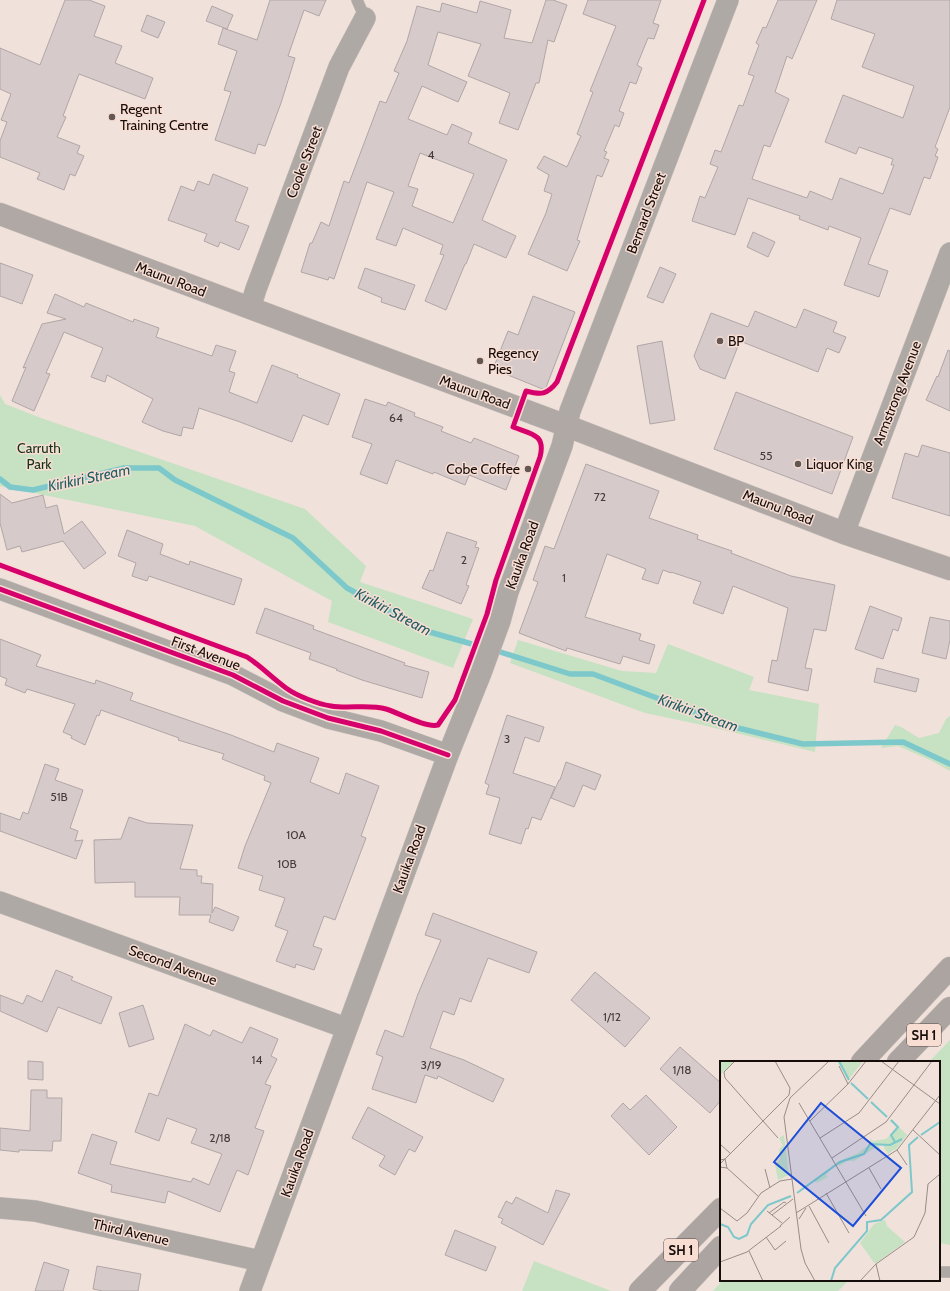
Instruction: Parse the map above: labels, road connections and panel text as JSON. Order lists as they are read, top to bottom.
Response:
{
  "streets": {
    "highway": ["SH 1"],
    "main road": ["Maunu Road"],
    "street": [
      "Cooke Street",
      "Bernard Street",
      "Armstrong Avenue",
      "Kauika Road",
      "First Avenue",
      "Second Avenue",
      "Third Avenue"
    ]
  },
  "crossings": [
    ["Cooke Street", "Maunu Road"],
    ["Bernard Street", "Maunu Road"],
    ["Bernard Street", "Kauika Road"],
    ["Maunu Road", "Armstrong Avenue"],
    ["Maunu Road", "Kauika Road"],
    ["Kauika Road", "First Avenue"],
    ["Kauika Road", "Second Avenue"],
    ["Kauika Road", "Third Avenue"]
  ],
  "water": ["Kirikiri Stream"],
  "parks": ["Carruth Park"],
  "places": [
    "Regent Training Centre",
    "BP",
    "Regency Pies",
    "Liquor King",
    "Cobe Coffee"
  ],
  "house_numbers": [
    "4",
    "64",
    "55",
    "72",
    "2",
    "1",
    "3",
    "51B",
    "10A",
    "10B",
    "1/12",
    "14",
    "3/19",
    "1/18",
    "2/18"
  ]
}
